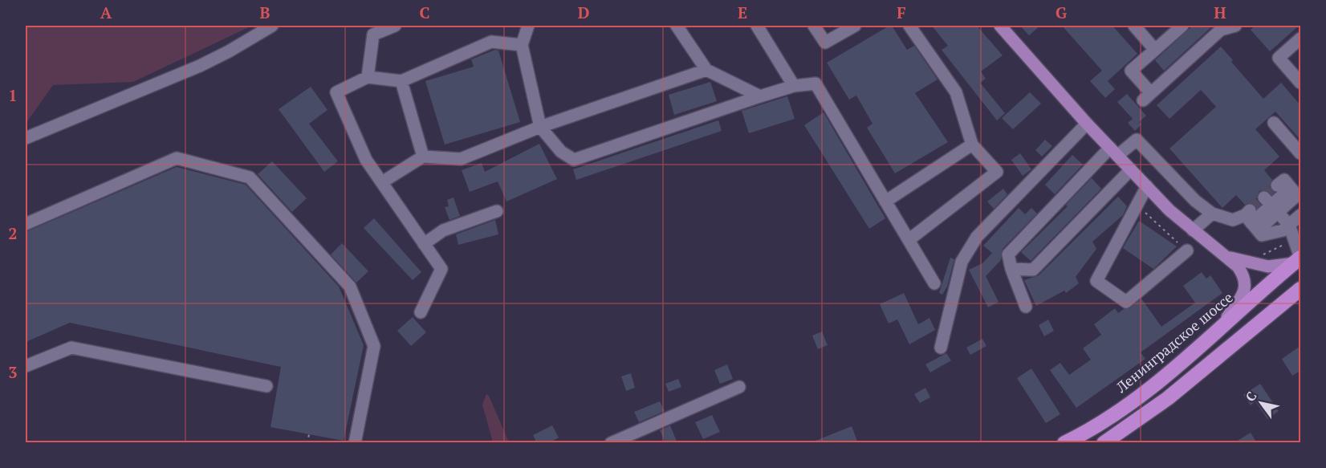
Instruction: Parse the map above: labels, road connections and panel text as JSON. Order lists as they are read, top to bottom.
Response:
{
  "streets": {
    "highway": ["Ленинградское шоссе"]
  },
  "north": "top left",
  "grid": {
    "columns": [
      "A",
      "B",
      "C",
      "D",
      "E",
      "F",
      "G",
      "H"
    ],
    "rows": ["1", "2", "3"]
  }
}
